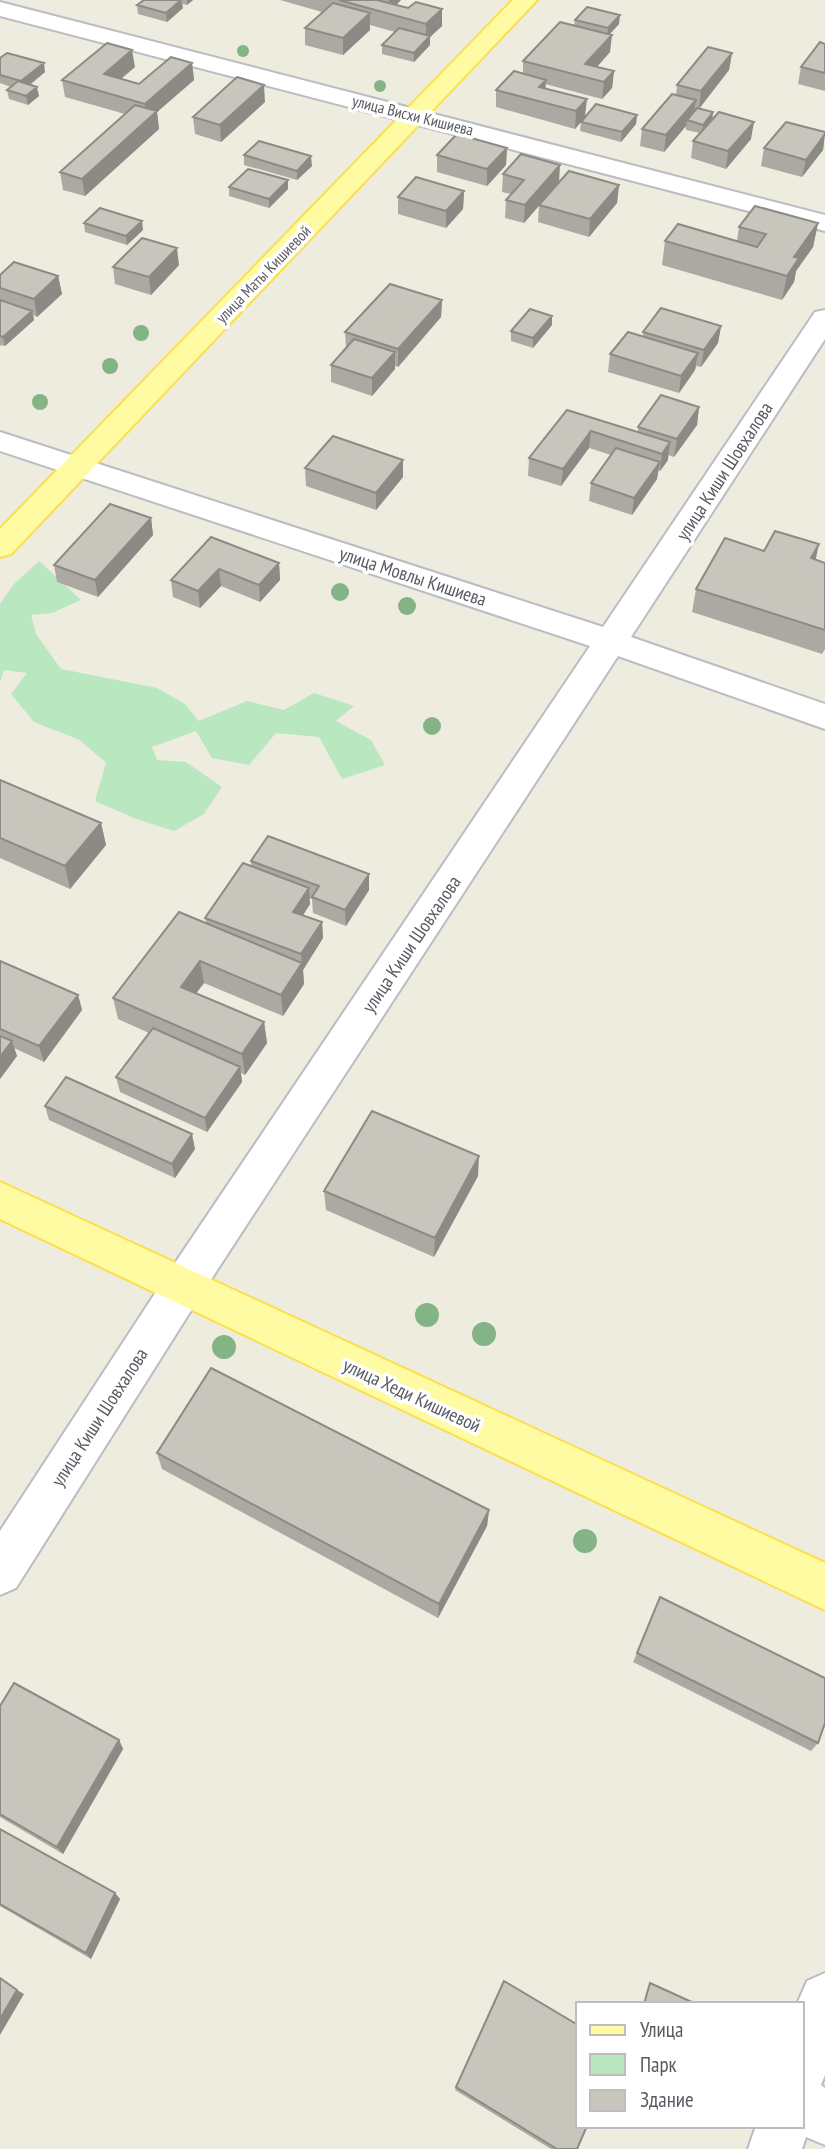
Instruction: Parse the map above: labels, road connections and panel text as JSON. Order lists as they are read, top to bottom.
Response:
{
  "streets": {
    "main road": ["улица Маты Кишиевой", "улица Хеди Кишиевой"],
    "street": ["улица Висхи Кишиева", "улица Киши Шовхалова", "улица Мовлы Кишиева"]
  },
  "crossings": [
    ["улица Висхи Кишиева", "улица Маты Кишиевой"],
    ["улица Маты Кишиевой", "улица Мовлы Кишиева"],
    ["улица Киши Шовхалова", "улица Мовлы Кишиева"],
    ["улица Киши Шовхалова", "улица Хеди Кишиевой"]
  ],
  "legend": ["Улица", "Парк", "Здание"]
}
